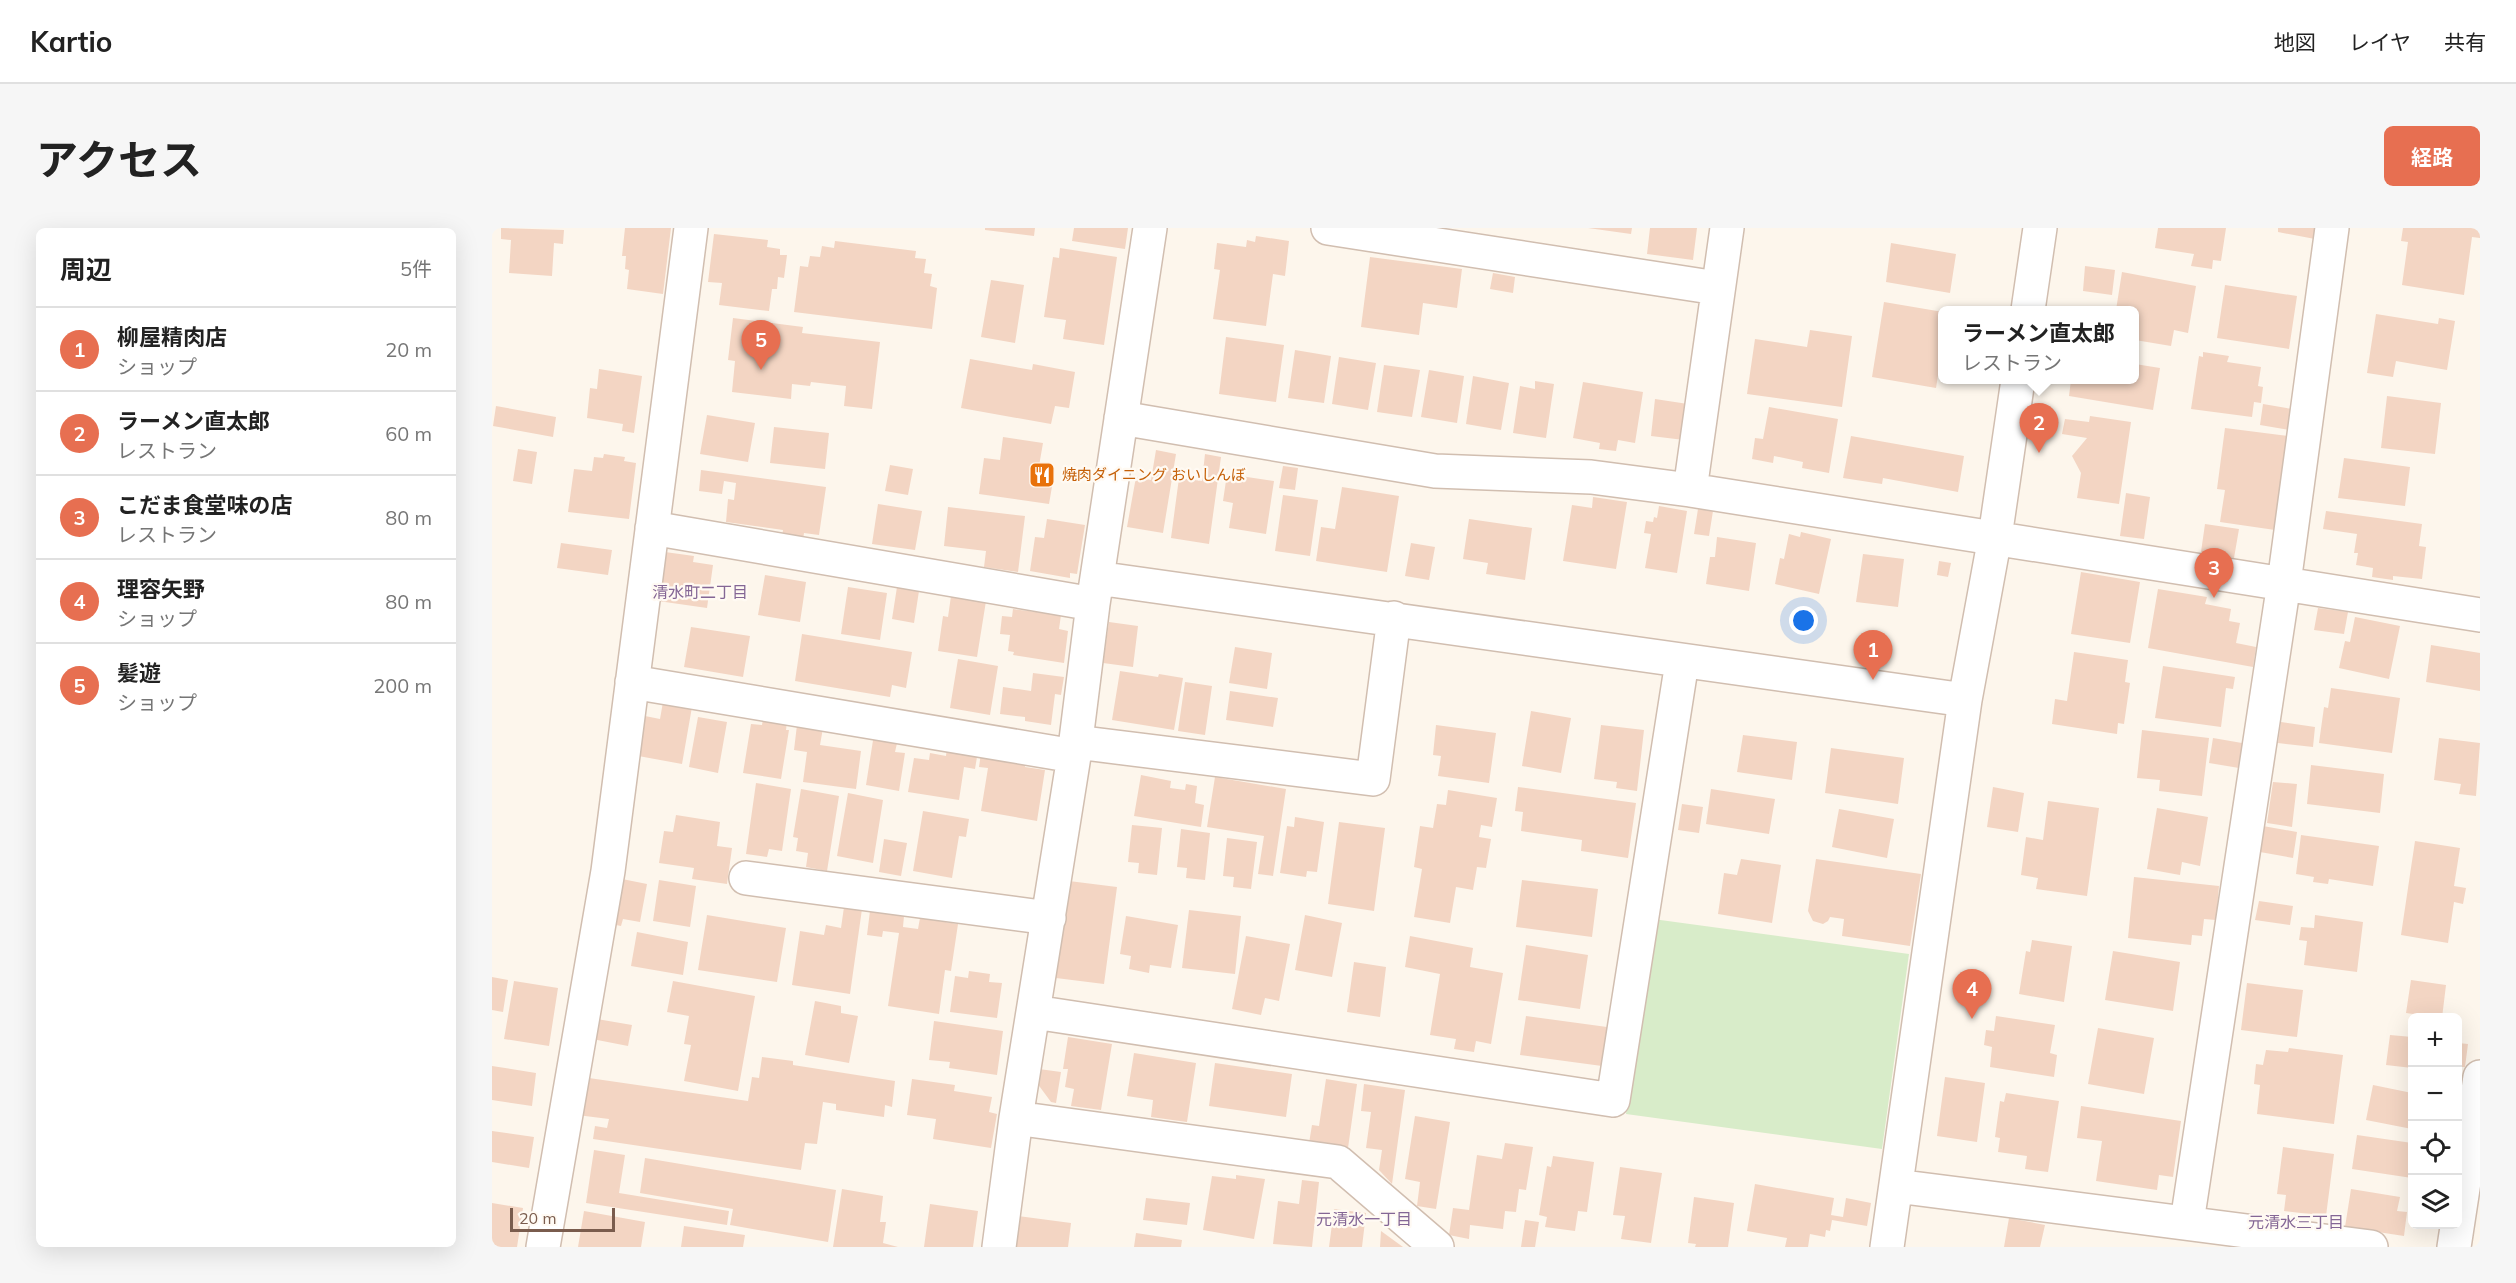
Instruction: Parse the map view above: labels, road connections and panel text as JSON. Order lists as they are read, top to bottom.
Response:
{
  "districts": ["清水町二丁目", "元清水一丁目", "元清水三丁目"],
  "places": {
    "restaurant": ["焼肉ダイニング おいしんぼ"]
  },
  "scale_bar": "20 m",
  "page": {
    "header": "Kartio",
    "nav": ["地図", "レイヤ", "共有"],
    "title": "アクセス",
    "buttons": "経路",
    "heading": ["周辺", "5件"],
    "list": [
      {
        "mark": "1",
        "name": "柳屋精肉店",
        "note": "ショップ",
        "value": "20 m"
      },
      {
        "mark": "2",
        "name": "ラーメン直太郎",
        "note": "レストラン",
        "value": "60 m"
      },
      {
        "mark": "3",
        "name": "こだま食堂味の店",
        "note": "レストラン",
        "value": "80 m"
      },
      {
        "mark": "4",
        "name": "理容矢野",
        "note": "ショップ",
        "value": "80 m"
      },
      {
        "mark": "5",
        "name": "髪遊",
        "note": "ショップ",
        "value": "200 m"
      }
    ],
    "popup": ["ラーメン直太郎", "レストラン"],
    "pins": [
      "5",
      "2",
      "3",
      "1",
      "4"
    ],
    "map_buttons": ["+", "−"],
    "scale": "20 m"
  }
}
